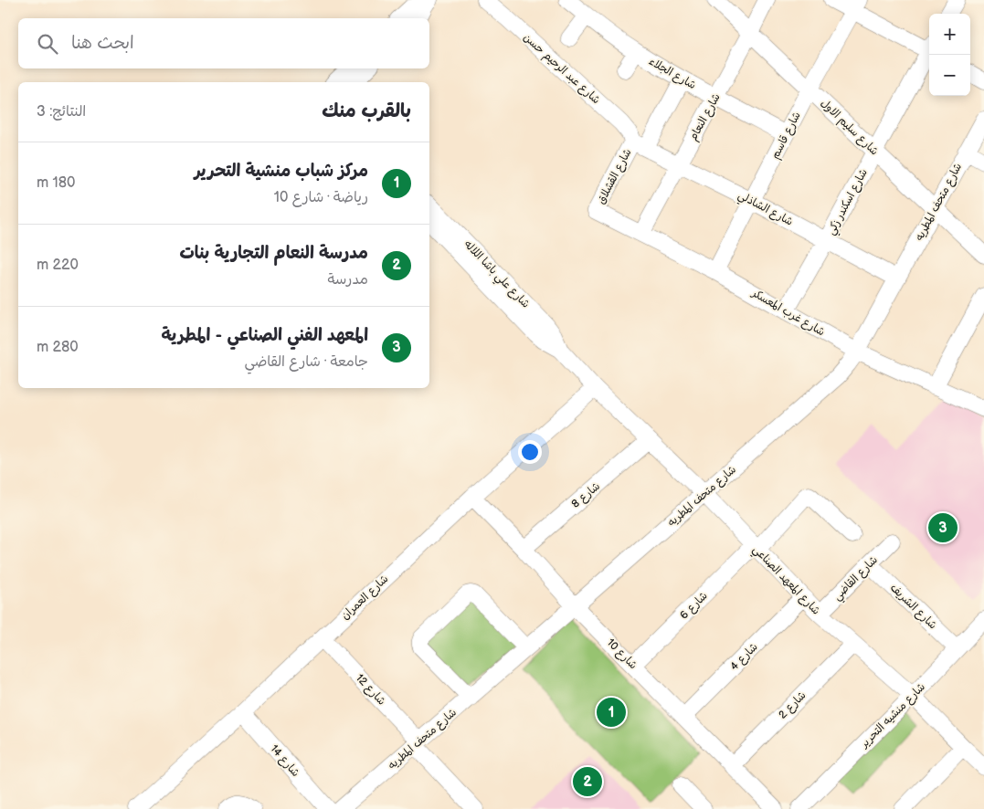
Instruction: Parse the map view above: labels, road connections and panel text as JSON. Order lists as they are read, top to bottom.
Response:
{
  "streets": {
    "street": [
      "شارع عبد الرحيم حسن",
      "شارع الجلاء",
      "شارع النعام",
      "شارع سليم الاول",
      "شارع قاسم",
      "شارع القشلاق",
      "شارع اسكندر زكي",
      "شارع متحف المطريه",
      "شارع الشاذلي",
      "شارع علي باشا اللاله",
      "شارع غرب المعسكر",
      "شارع 8",
      "شارع القاضي",
      "شارع المعهد الصناعي",
      "شارع العمران",
      "شارع 6",
      "شارع الشريف",
      "شارع 10",
      "شارع 4",
      "شارع 12",
      "شارع 2",
      "شارع منشيه التحرير",
      "شارع 14"
    ]
  },
  "crossings": [
    ["شارع عبد الرحيم حسن", "شارع القشلاق"],
    ["شارع عبد الرحيم حسن", "شارع الشاذلي"],
    ["شارع الجلاء", "شارع النعام"],
    ["شارع الجلاء", "شارع قاسم"],
    ["شارع الجلاء", "شارع القشلاق"],
    ["شارع النعام", "شارع سليم الاول"],
    ["شارع النعام", "شارع الشاذلي"],
    ["شارع النعام", "شارع غرب المعسكر"],
    ["شارع سليم الاول", "شارع قاسم"],
    ["شارع سليم الاول", "شارع اسكندر زكي"],
    ["شارع سليم الاول", "شارع متحف المطريه"],
    ["شارع قاسم", "شارع الشاذلي"],
    ["شارع قاسم", "شارع غرب المعسكر"],
    ["شارع القشلاق", "شارع الشاذلي"],
    ["شارع القشلاق", "شارع غرب المعسكر"],
    ["شارع اسكندر زكي", "شارع الشاذلي"],
    ["شارع اسكندر زكي", "شارع غرب المعسكر"],
    ["شارع متحف المطريه", "شارع الشاذلي"],
    ["شارع متحف المطريه", "شارع غرب المعسكر"],
    ["شارع متحف المطريه", "شارع المعهد الصناعي"],
    ["شارع متحف المطريه", "شارع 10"],
    ["شارع متحف المطريه", "شارع 12"],
    ["شارع علي باشا اللاله", "شارع المعهد الصناعي"],
    ["شارع علي باشا اللاله", "شارع العمران"],
    ["شارع 8", "شارع المعهد الصناعي"],
    ["شارع 8", "شارع 10"],
    ["شارع القاضي", "شارع المعهد الصناعي"],
    ["شارع القاضي", "شارع الشريف"],
    ["شارع المعهد الصناعي", "شارع العمران"],
    ["شارع المعهد الصناعي", "شارع 6"],
    ["شارع المعهد الصناعي", "شارع 4"],
    ["شارع المعهد الصناعي", "شارع 2"],
    ["شارع المعهد الصناعي", "شارع منشيه التحرير"],
    ["شارع العمران", "شارع 10"],
    ["شارع العمران", "شارع 12"],
    ["شارع العمران", "شارع 14"],
    ["شارع 6", "شارع 10"],
    ["شارع الشريف", "شارع منشيه التحرير"],
    ["شارع 10", "شارع 4"],
    ["شارع 10", "شارع 2"]
  ],
  "page": {
    "map_buttons": ["+", "−"],
    "search": "ابحث هنا",
    "heading": ["بالقرب منك", "النتائج: 3"],
    "list": [
      {
        "mark": "1",
        "name": "مركز شباب منشية التحرير",
        "note": "رياضة · شارع 10",
        "value": "180 m"
      },
      {
        "mark": "2",
        "name": "مدرسة النعام التجارية بنات",
        "note": "مدرسة",
        "value": "220 m"
      },
      {
        "mark": "3",
        "name": "المعهد الفني الصناعي - المطرية",
        "note": "جامعة · شارع القاضي",
        "value": "280 m"
      }
    ],
    "pins": ["3", "1", "2"]
  }
}
